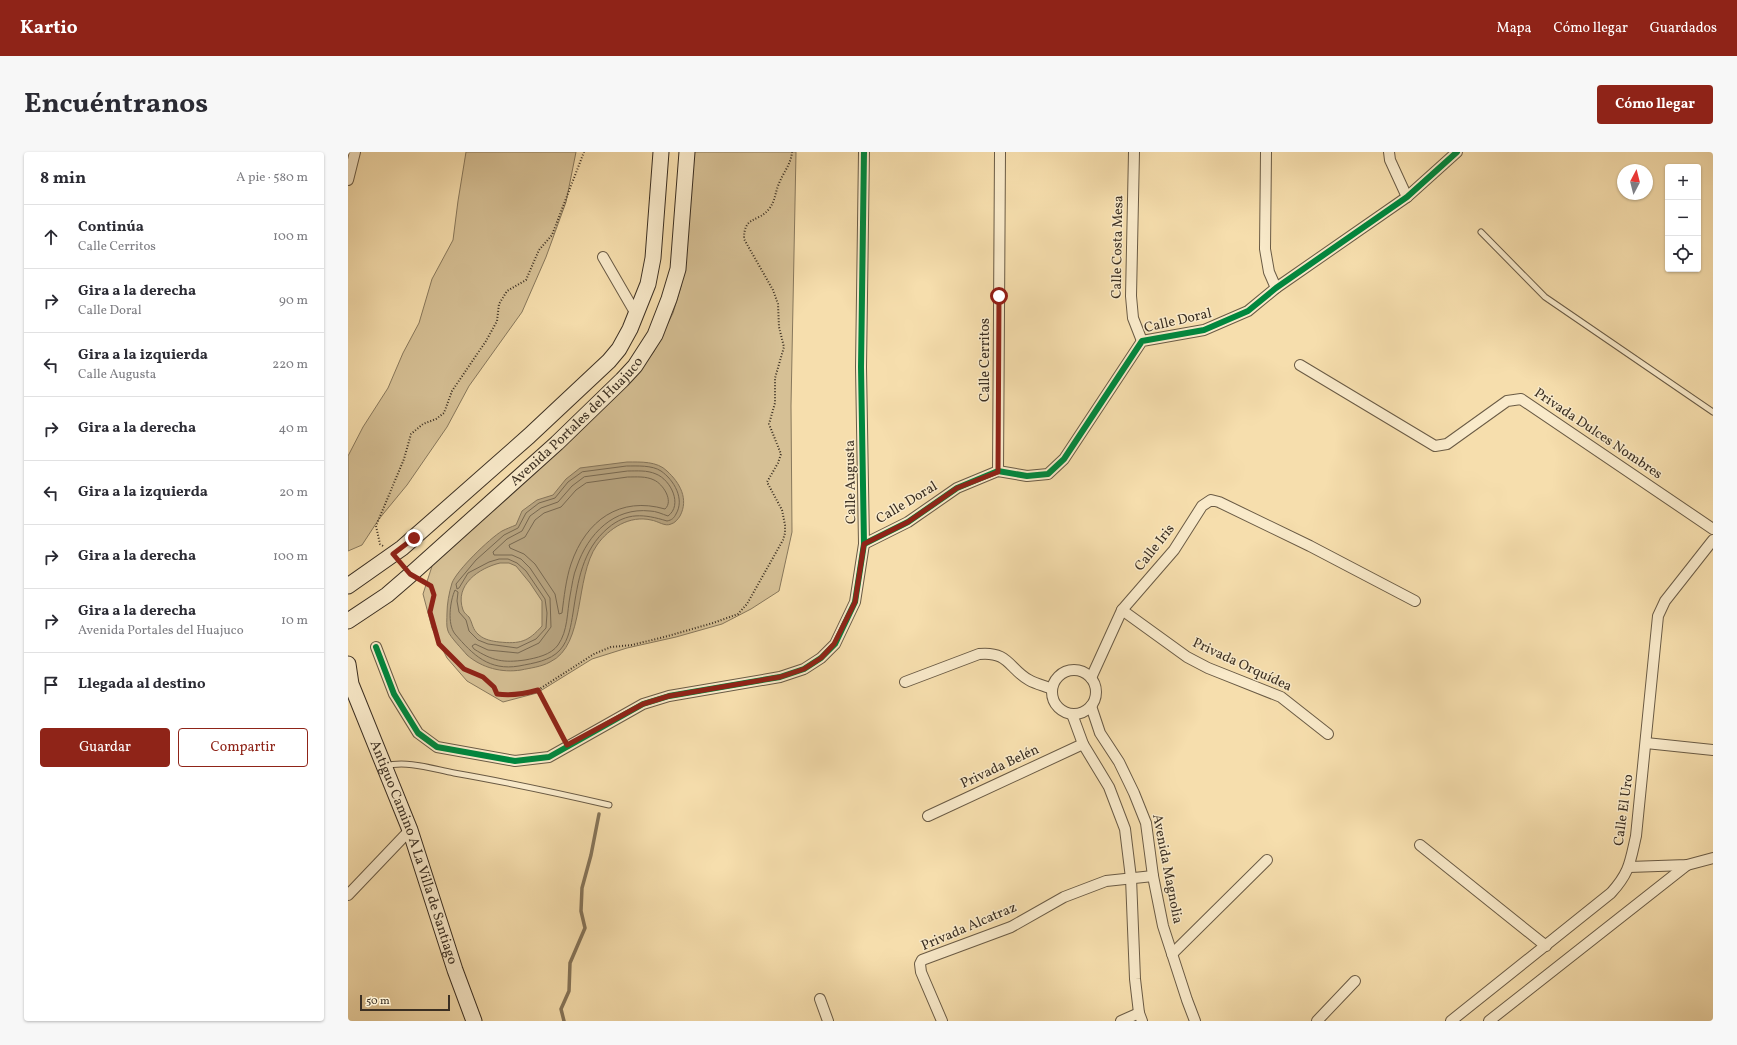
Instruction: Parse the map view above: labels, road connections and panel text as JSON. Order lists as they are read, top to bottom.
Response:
{
  "streets": {
    "street": [
      "Calle Costa Mesa",
      "Calle Doral",
      "Calle Cerritos",
      "Avenida Portales del Huajuco",
      "Privada Dulces Nombres",
      "Calle Augusta",
      "Calle Iris",
      "Privada Orquídea",
      "Privada Belén",
      "Calle El Uro",
      "Antiguo Camino A La Villa de Santiago",
      "Avenida Magnolia",
      "Privada Alcatraz"
    ]
  },
  "crossings": [
    ["Calle Costa Mesa", "Calle Doral"],
    ["Calle Doral", "Calle Cerritos"],
    ["Calle Doral", "Calle Augusta"],
    ["Calle Iris", "Privada Orquídea"],
    ["Calle Iris", "Avenida Magnolia"],
    ["Avenida Magnolia", "Privada Alcatraz"]
  ],
  "scale_bar": "50 m",
  "north": "top",
  "page": {
    "header": "Kartio",
    "nav": ["Mapa", "Cómo llegar", "Guardados"],
    "title": "Encuéntranos",
    "buttons": [
      "Cómo llegar",
      ["Guardar", "Compartir"]
    ],
    "heading": ["8 min", "A pie · 580 m"],
    "map_buttons": ["+", "−"],
    "list": [
      ["Continúa", "Calle Cerritos", "100 m"],
      ["Gira a la derecha", "Calle Doral", "90 m"],
      ["Gira a la izquierda", "Calle Augusta", "220 m"],
      ["Gira a la derecha", "40 m"],
      ["Gira a la izquierda", "20 m"],
      ["Gira a la derecha", "100 m"],
      ["Gira a la derecha", "Avenida Portales del Huajuco", "10 m"],
      "Llegada al destino"
    ],
    "scale": "50 m"
  }
}
